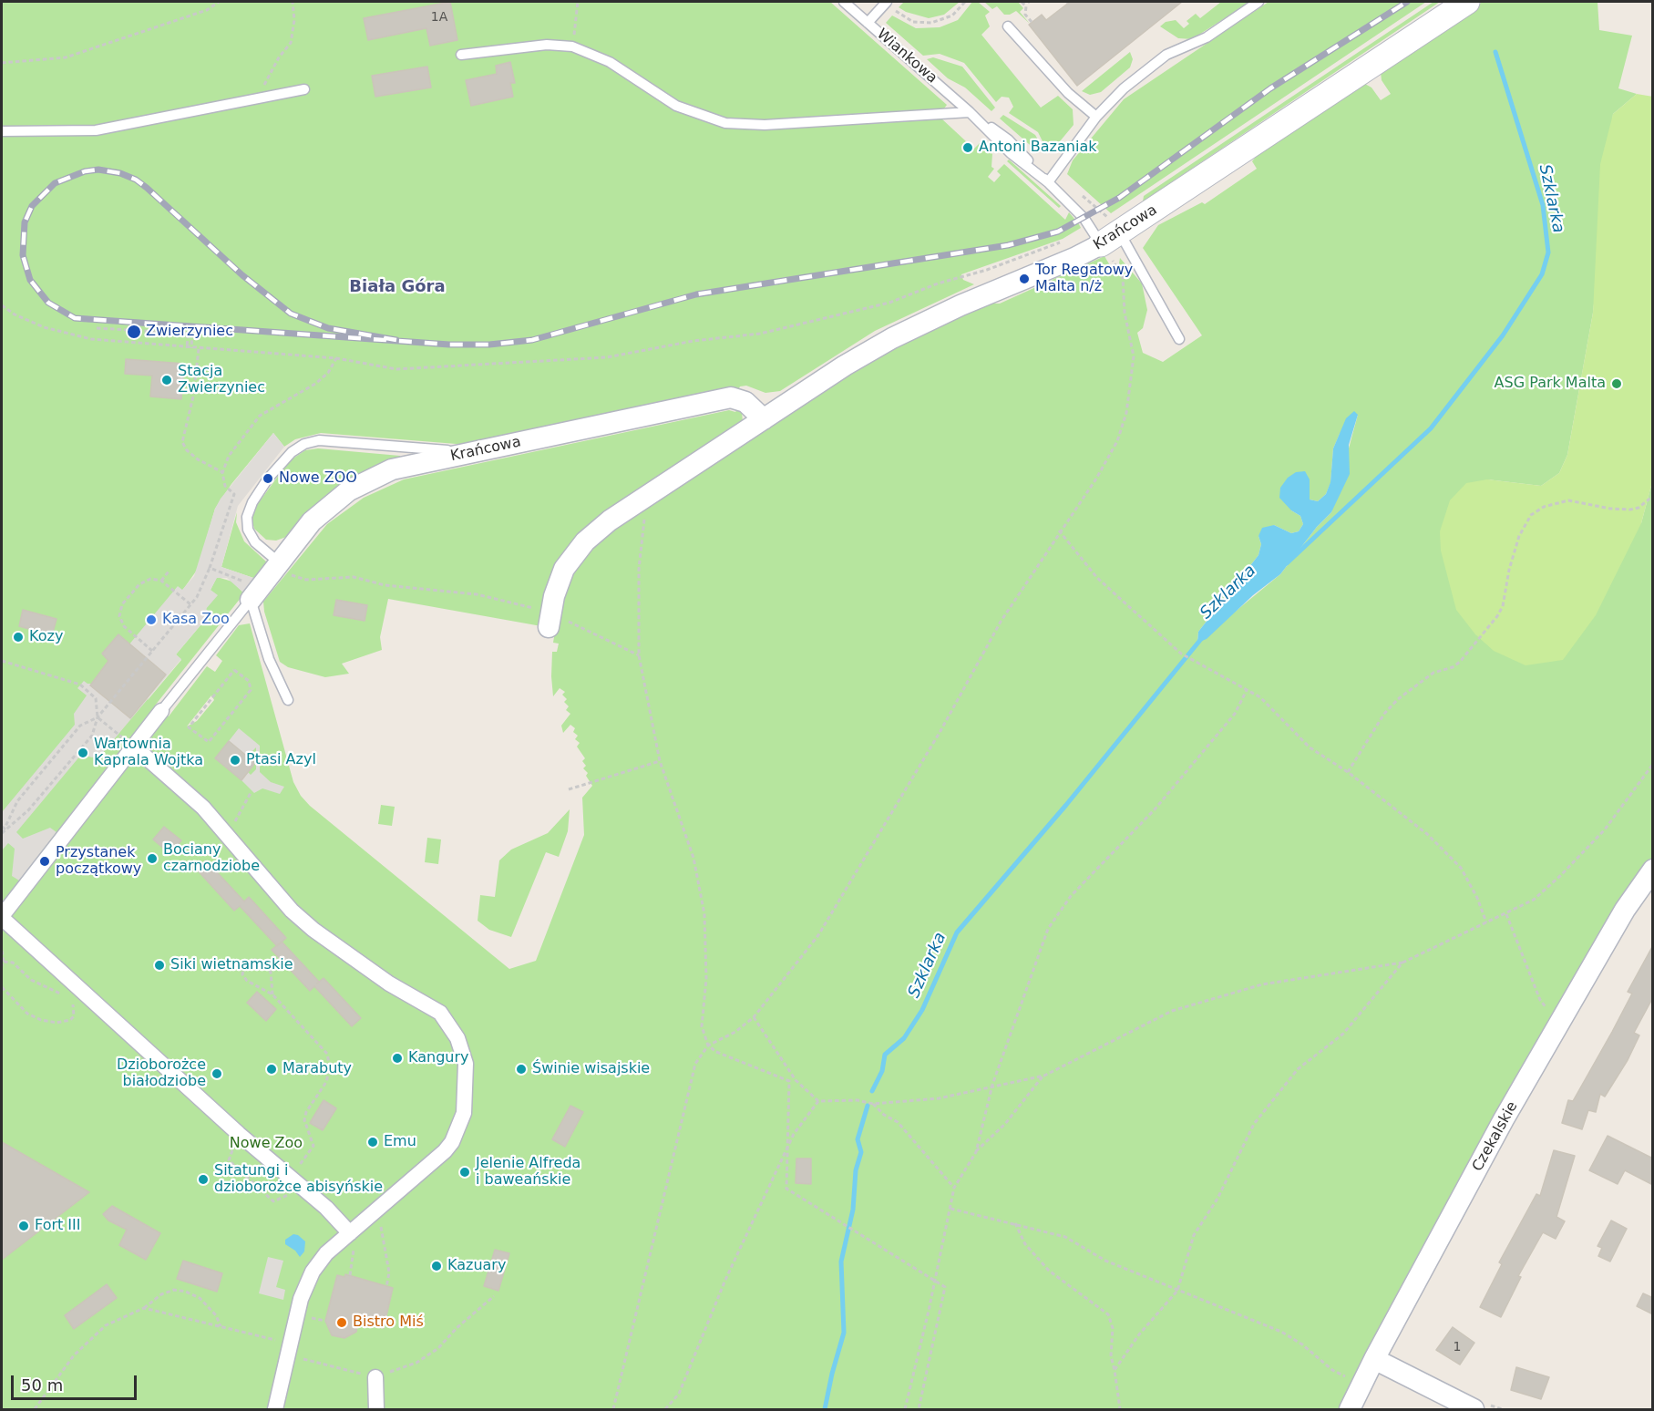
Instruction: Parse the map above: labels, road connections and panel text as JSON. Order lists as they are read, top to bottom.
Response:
{
  "streets": {
    "street": ["Krańcowa", "Czekalskie"],
    "lane": ["Wiankowa"]
  },
  "crossings": [
    ["Wiankowa", "Krańcowa"]
  ],
  "districts": ["Biała Góra"],
  "water": ["Szklarka"],
  "parks": ["Nowe Zoo"],
  "places": [
    "Antoni Bazaniak",
    "Tor Regatowy Malta n/ż",
    "Zwierzyniec",
    "Stacja Zwierzyniec",
    "ASG Park Malta",
    "Nowe ZOO",
    "Kasa Zoo",
    "Kozy",
    "Wartownia Kaprala Wojtka",
    "Ptasi Azyl",
    "Bociany czarnodziobe",
    "Przystanek początkowy",
    "Siki wietnamskie",
    "Kangury",
    "Marabuty",
    "Świnie wisajskie",
    "Dzioborożce białodziobe",
    "Emu",
    "Jelenie Alfreda i baweańskie",
    "Sitatungi i dzioborożce abisyńskie",
    "Fort III",
    "Kazuary",
    "Bistro Miś"
  ],
  "house_numbers": ["1A", "1"],
  "scale_bar": "50 m"
}
